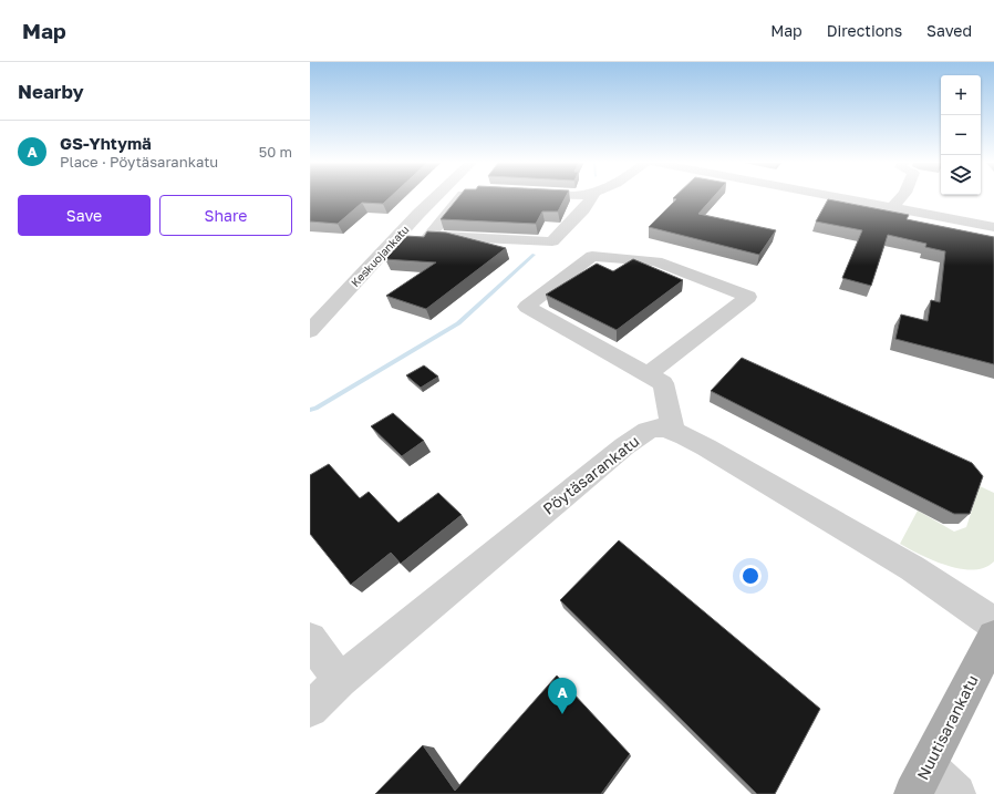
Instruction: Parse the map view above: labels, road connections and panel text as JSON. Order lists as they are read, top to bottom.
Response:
{
  "streets": {
    "main road": ["Nuutisarankatu"],
    "street": ["Keskuojankatu", "Pöytäsarankatu"]
  },
  "page": {
    "header": "Map",
    "nav": ["Map", "Directions", "Saved"],
    "heading": "Nearby",
    "map_buttons": ["+", "−"],
    "list": [
      {
        "mark": "A",
        "name": "GS-Yhtymä",
        "note": "Place · Pöytäsarankatu",
        "value": "50 m"
      }
    ],
    "buttons": ["Save", "Share"],
    "pins": "A"
  }
}
